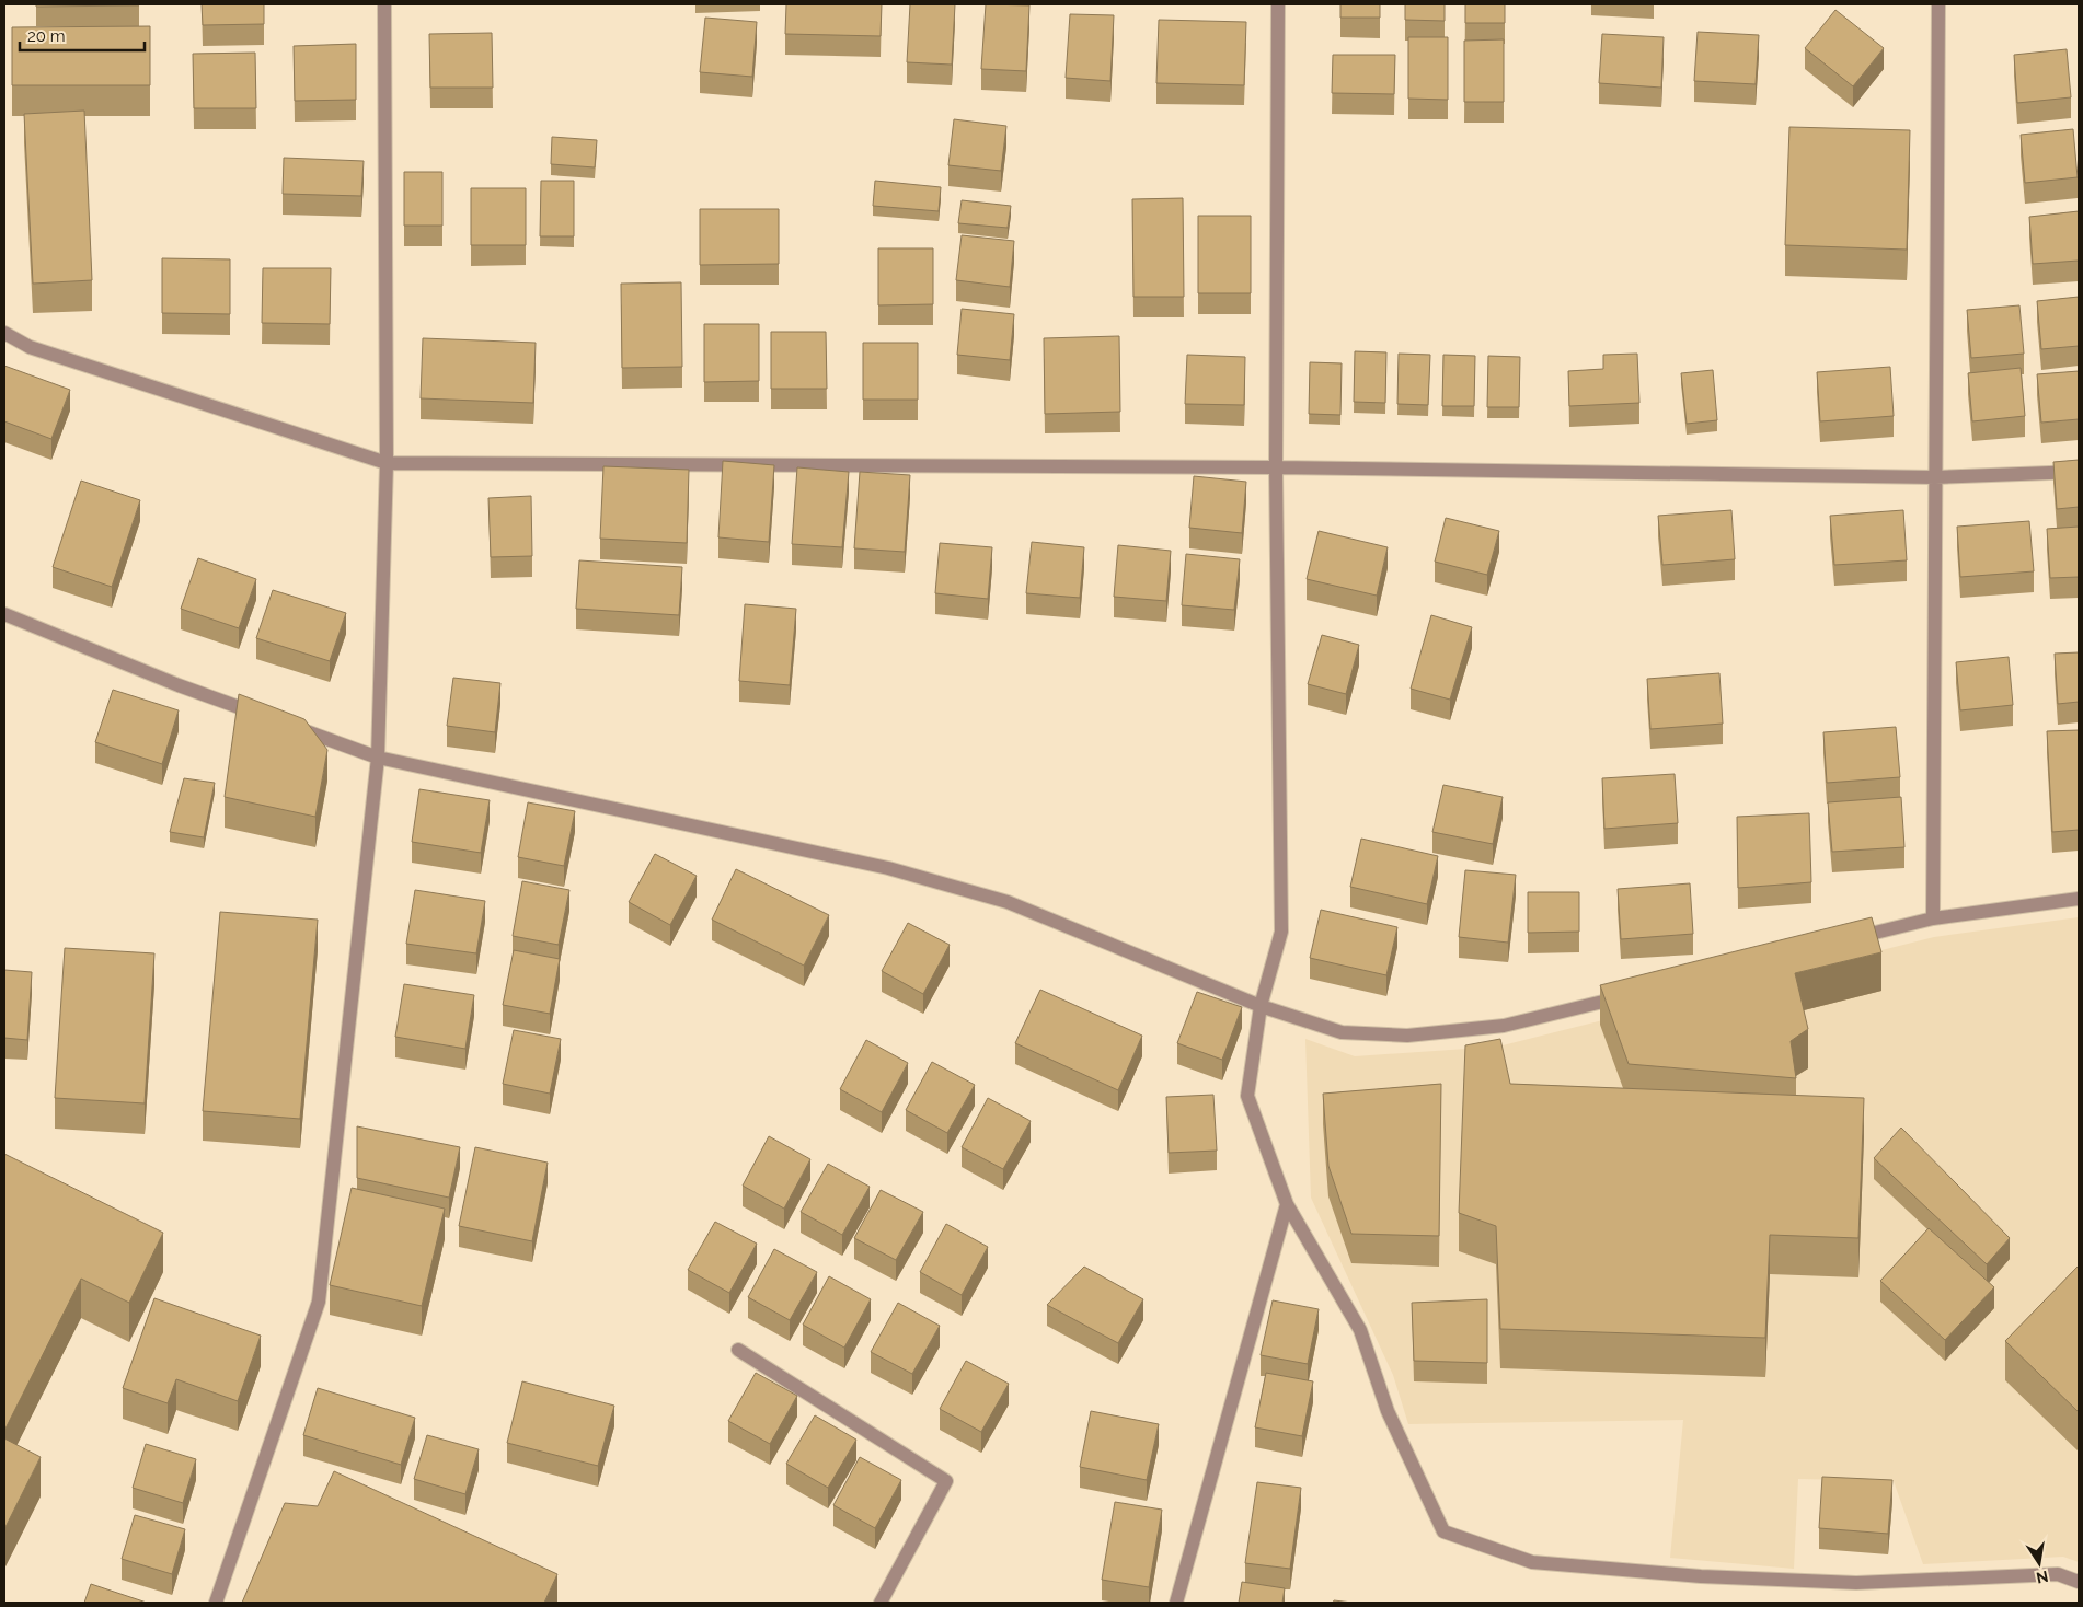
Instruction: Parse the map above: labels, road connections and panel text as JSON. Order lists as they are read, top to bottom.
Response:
{
  "scale_bar": "20 m",
  "north": "bottom"
}
